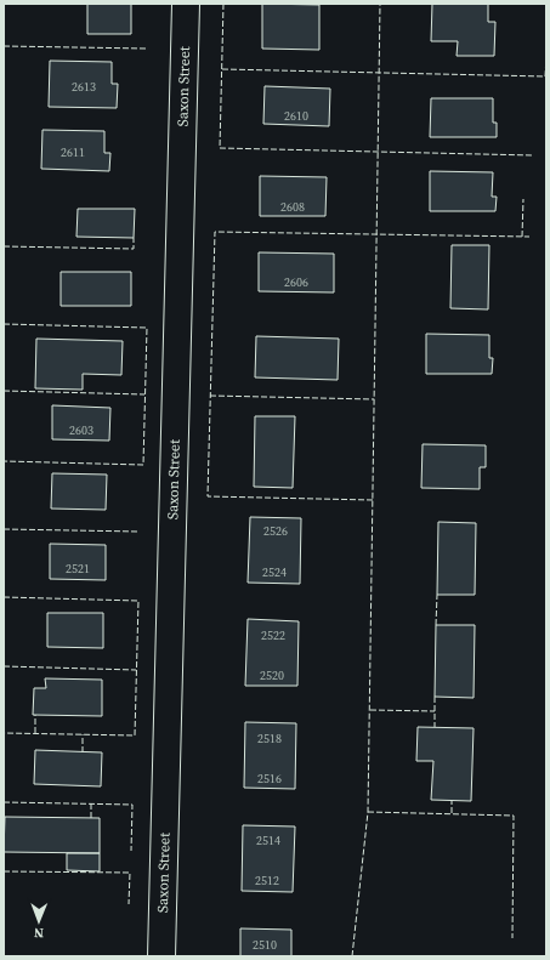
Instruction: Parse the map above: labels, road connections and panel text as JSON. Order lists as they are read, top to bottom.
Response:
{
  "streets": {
    "street": ["Saxon Street"]
  },
  "house_numbers": [
    "2613",
    "2610",
    "2611",
    "2608",
    "2606",
    "2603",
    "2526",
    "2521",
    "2524",
    "2522",
    "2520",
    "2518",
    "2516",
    "2514",
    "2512",
    "2510"
  ],
  "north": "bottom"
}
